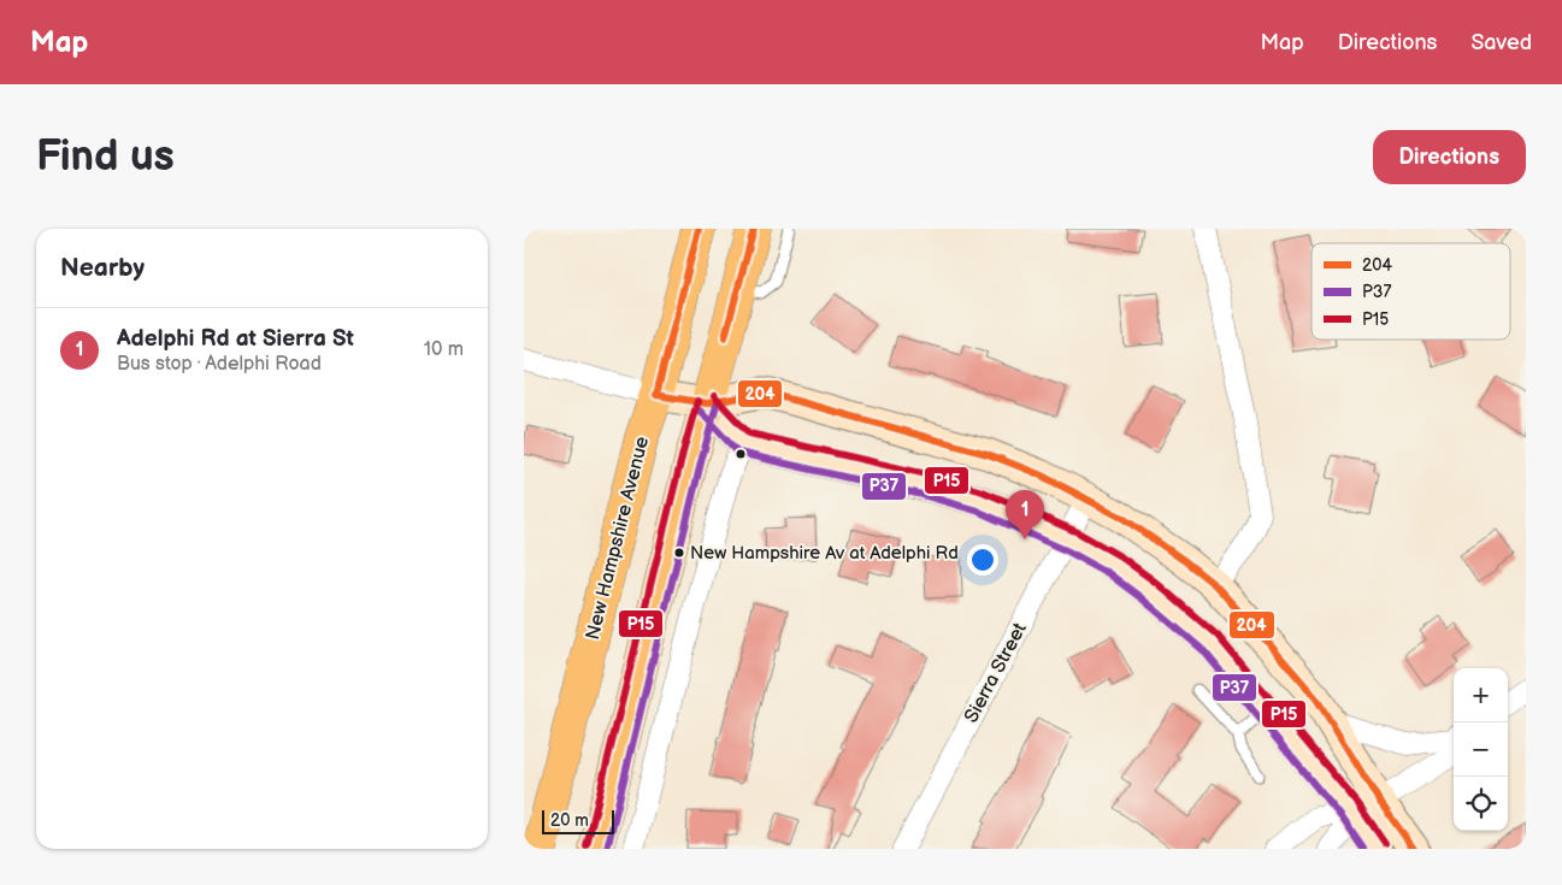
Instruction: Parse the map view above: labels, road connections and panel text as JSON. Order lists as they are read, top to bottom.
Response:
{
  "streets": {
    "main road": ["New Hampshire Avenue"],
    "street": ["Sierra Street"]
  },
  "places": ["New Hampshire Av at Adelphi Rd"],
  "lines": ["transit line 204", "transit line P15", "transit line P37"],
  "legend": ["204", "P37", "P15"],
  "scale_bar": "20 m",
  "page": {
    "header": "Map",
    "nav": ["Map", "Directions", "Saved"],
    "buttons": "Directions",
    "title": "Find us",
    "heading": "Nearby",
    "list": [
      {
        "mark": "1",
        "name": "Adelphi Rd at Sierra St",
        "note": "Bus stop · Adelphi Road",
        "value": "10 m"
      }
    ],
    "pins": "1",
    "map_buttons": ["+", "−"],
    "scale": "20 m"
  }
}
